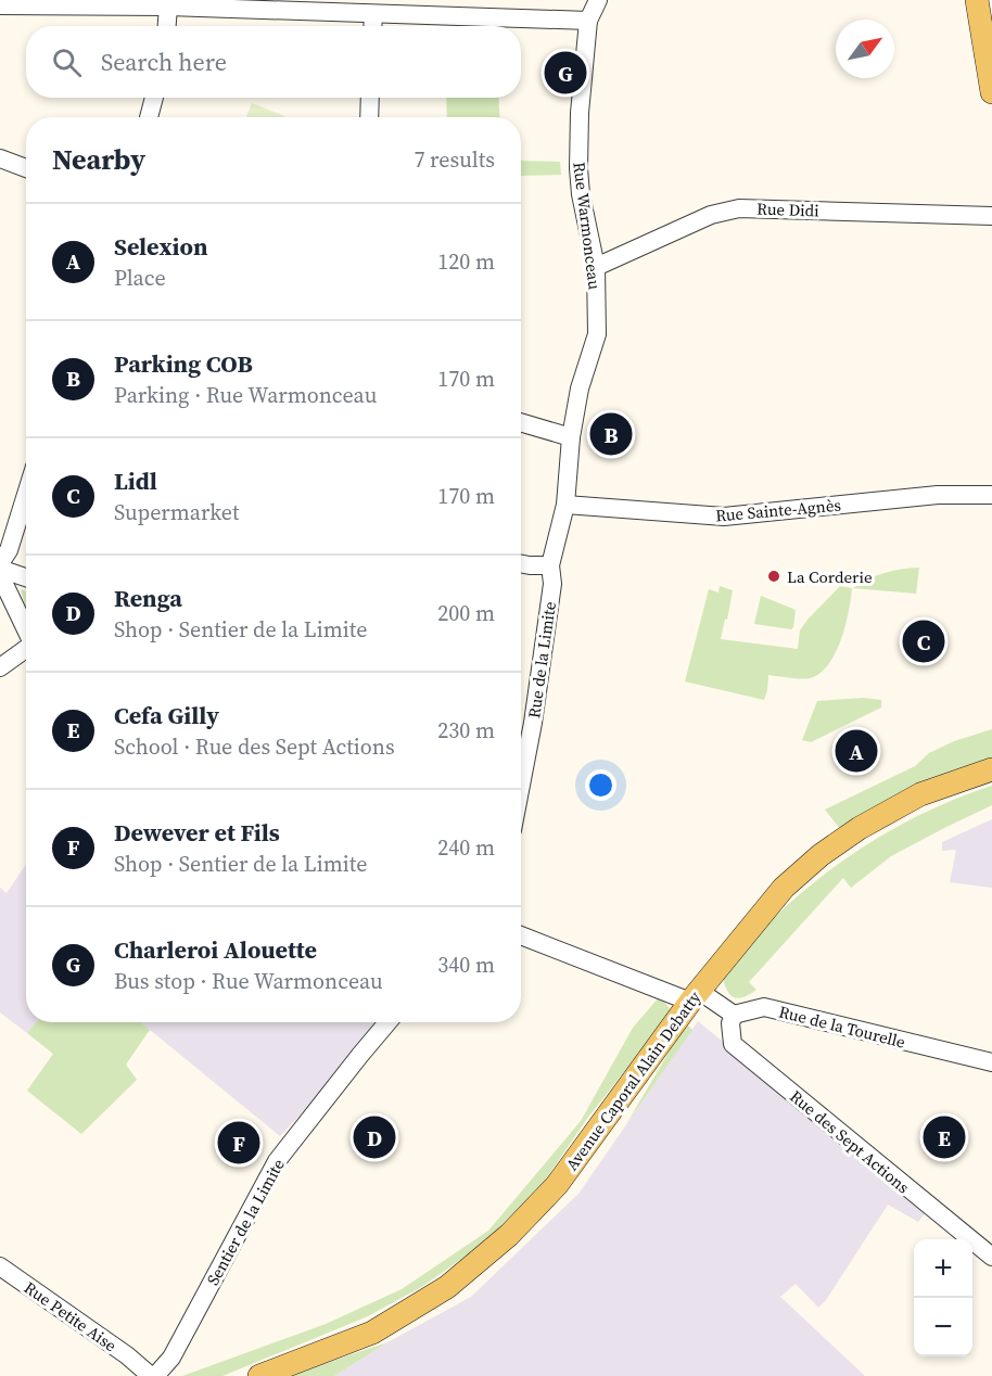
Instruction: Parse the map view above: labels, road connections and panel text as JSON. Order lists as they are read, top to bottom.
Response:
{
  "streets": {
    "main road": ["Avenue Caporal Alain Debatty"],
    "street": [
      "Rue Didi",
      "Rue Warmonceau",
      "Rue Sainte-Agnès",
      "Rue de la Limite",
      "Rue de la Tourelle",
      "Rue des Sept Actions",
      "Sentier de la Limite",
      "Rue Petite Aise"
    ]
  },
  "crossings": [
    ["Rue Didi", "Rue Warmonceau"],
    ["Rue Warmonceau", "Rue Sainte-Agnès"],
    ["Rue Warmonceau", "Rue de la Limite"],
    ["Rue de la Tourelle", "Rue des Sept Actions"],
    ["Sentier de la Limite", "Rue Petite Aise"]
  ],
  "places": ["La Corderie"],
  "north": "top right",
  "page": {
    "search": "Search here",
    "pins": [
      "G",
      "B",
      "C",
      "A",
      "D",
      "E",
      "F"
    ],
    "heading": ["Nearby", "7 results"],
    "list": [
      {
        "mark": "A",
        "name": "Selexion",
        "note": "Place",
        "value": "120 m"
      },
      {
        "mark": "B",
        "name": "Parking COB",
        "note": "Parking · Rue Warmonceau",
        "value": "170 m"
      },
      {
        "mark": "C",
        "name": "Lidl",
        "note": "Supermarket",
        "value": "170 m"
      },
      {
        "mark": "D",
        "name": "Renga",
        "note": "Shop · Sentier de la Limite",
        "value": "200 m"
      },
      {
        "mark": "E",
        "name": "Cefa Gilly",
        "note": "School · Rue des Sept Actions",
        "value": "230 m"
      },
      {
        "mark": "F",
        "name": "Dewever et Fils",
        "note": "Shop · Sentier de la Limite",
        "value": "240 m"
      },
      {
        "mark": "G",
        "name": "Charleroi Alouette",
        "note": "Bus stop · Rue Warmonceau",
        "value": "340 m"
      }
    ],
    "map_buttons": ["+", "−"]
  }
}
